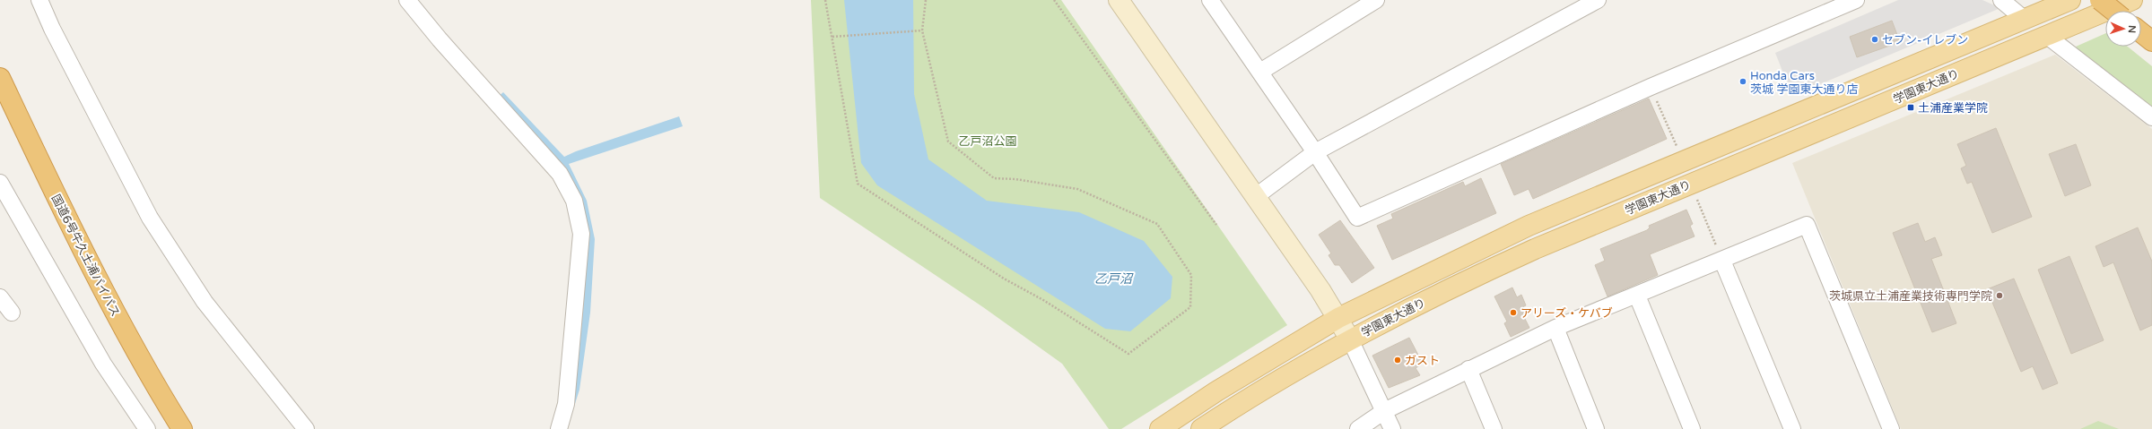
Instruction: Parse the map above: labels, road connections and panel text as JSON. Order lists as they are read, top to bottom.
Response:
{
  "streets": {
    "highway": ["国道6号牛久土浦バイパス"],
    "main road": ["学園東大通り"]
  },
  "water": ["乙戸沼"],
  "parks": ["乙戸沼公園"],
  "places": {
    "other": [
      "セブン-イレブン",
      "Honda Cars 茨城 学園東大通り店",
      "茨城県立土浦産業技術専門学院",
      "アリーズ・ケバブ",
      "ガスト"
    ],
    "transit": ["土浦産業学院"]
  },
  "north": "right"
}
